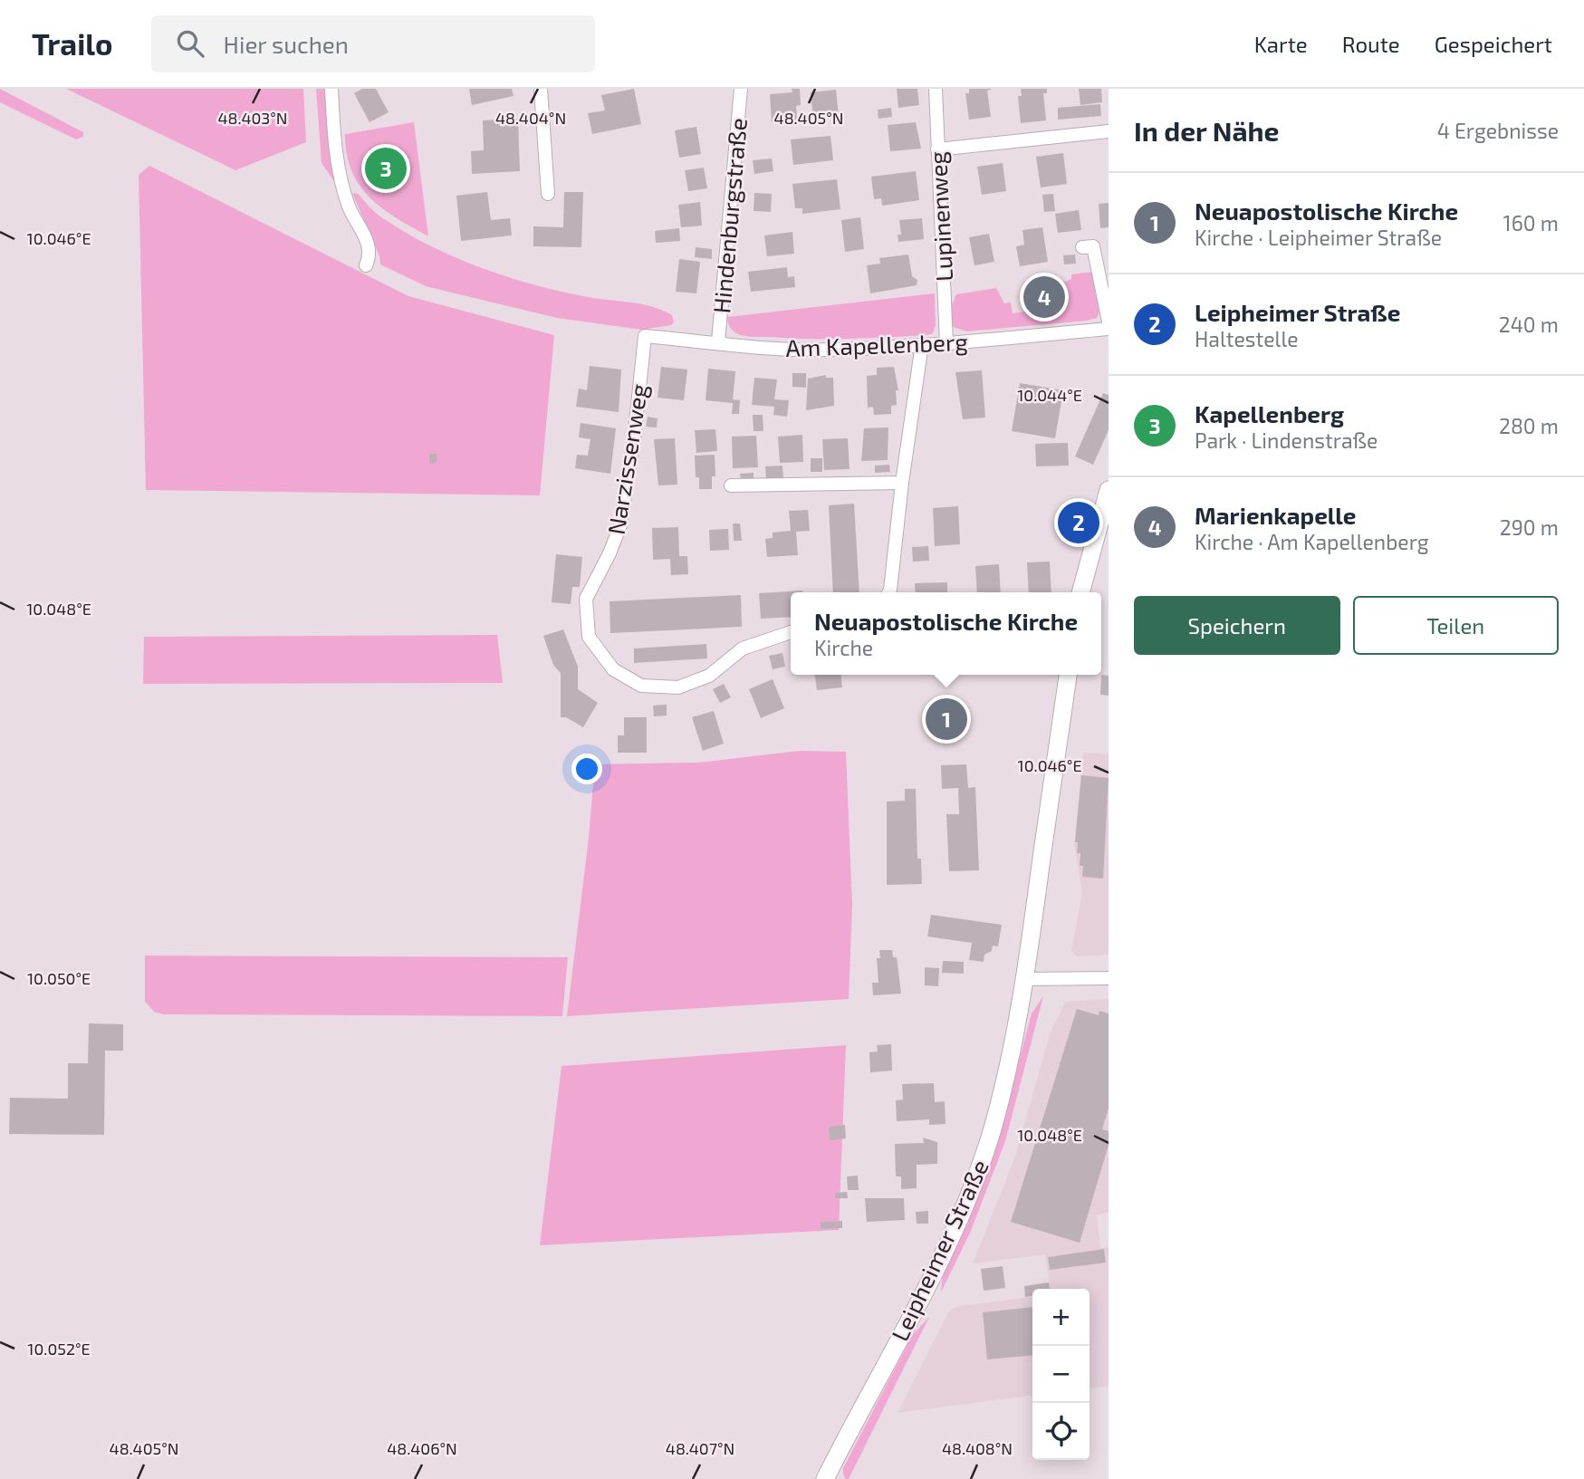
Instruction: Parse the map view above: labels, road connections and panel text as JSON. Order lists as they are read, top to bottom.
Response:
{
  "streets": {
    "main road": ["Leipheimer Straße"],
    "street": [
      "Hindenburgstraße",
      "Lupinenweg",
      "Am Kapellenberg",
      "Narzissenweg"
    ]
  },
  "crossings": [
    ["Hindenburgstraße", "Am Kapellenberg"],
    ["Lupinenweg", "Am Kapellenberg"],
    ["Am Kapellenberg", "Narzissenweg"]
  ],
  "page": {
    "header": "Trailo",
    "search": "Hier suchen",
    "nav": ["Karte", "Route", "Gespeichert"],
    "heading": ["In der Nähe", "4 Ergebnisse"],
    "pins": [
      "3",
      "4",
      "2",
      "1"
    ],
    "list": [
      {
        "mark": "1",
        "name": "Neuapostolische Kirche",
        "note": "Kirche · Leipheimer Straße",
        "value": "160 m"
      },
      {
        "mark": "2",
        "name": "Leipheimer Straße",
        "note": "Haltestelle",
        "value": "240 m"
      },
      {
        "mark": "3",
        "name": "Kapellenberg",
        "note": "Park · Lindenstraße",
        "value": "280 m"
      },
      {
        "mark": "4",
        "name": "Marienkapelle",
        "note": "Kirche · Am Kapellenberg",
        "value": "290 m"
      }
    ],
    "buttons": ["Speichern", "Teilen"],
    "popup": ["Neuapostolische Kirche", "Kirche"],
    "map_buttons": ["+", "−"]
  },
  "coordinates": [
    "48.405°N",
    "48.403°N",
    "48.404°N",
    "10.046°E",
    "10.044°E",
    "10.048°E",
    "10.050°E",
    "10.052°E",
    "48.406°N",
    "48.407°N",
    "48.408°N"
  ]
}
